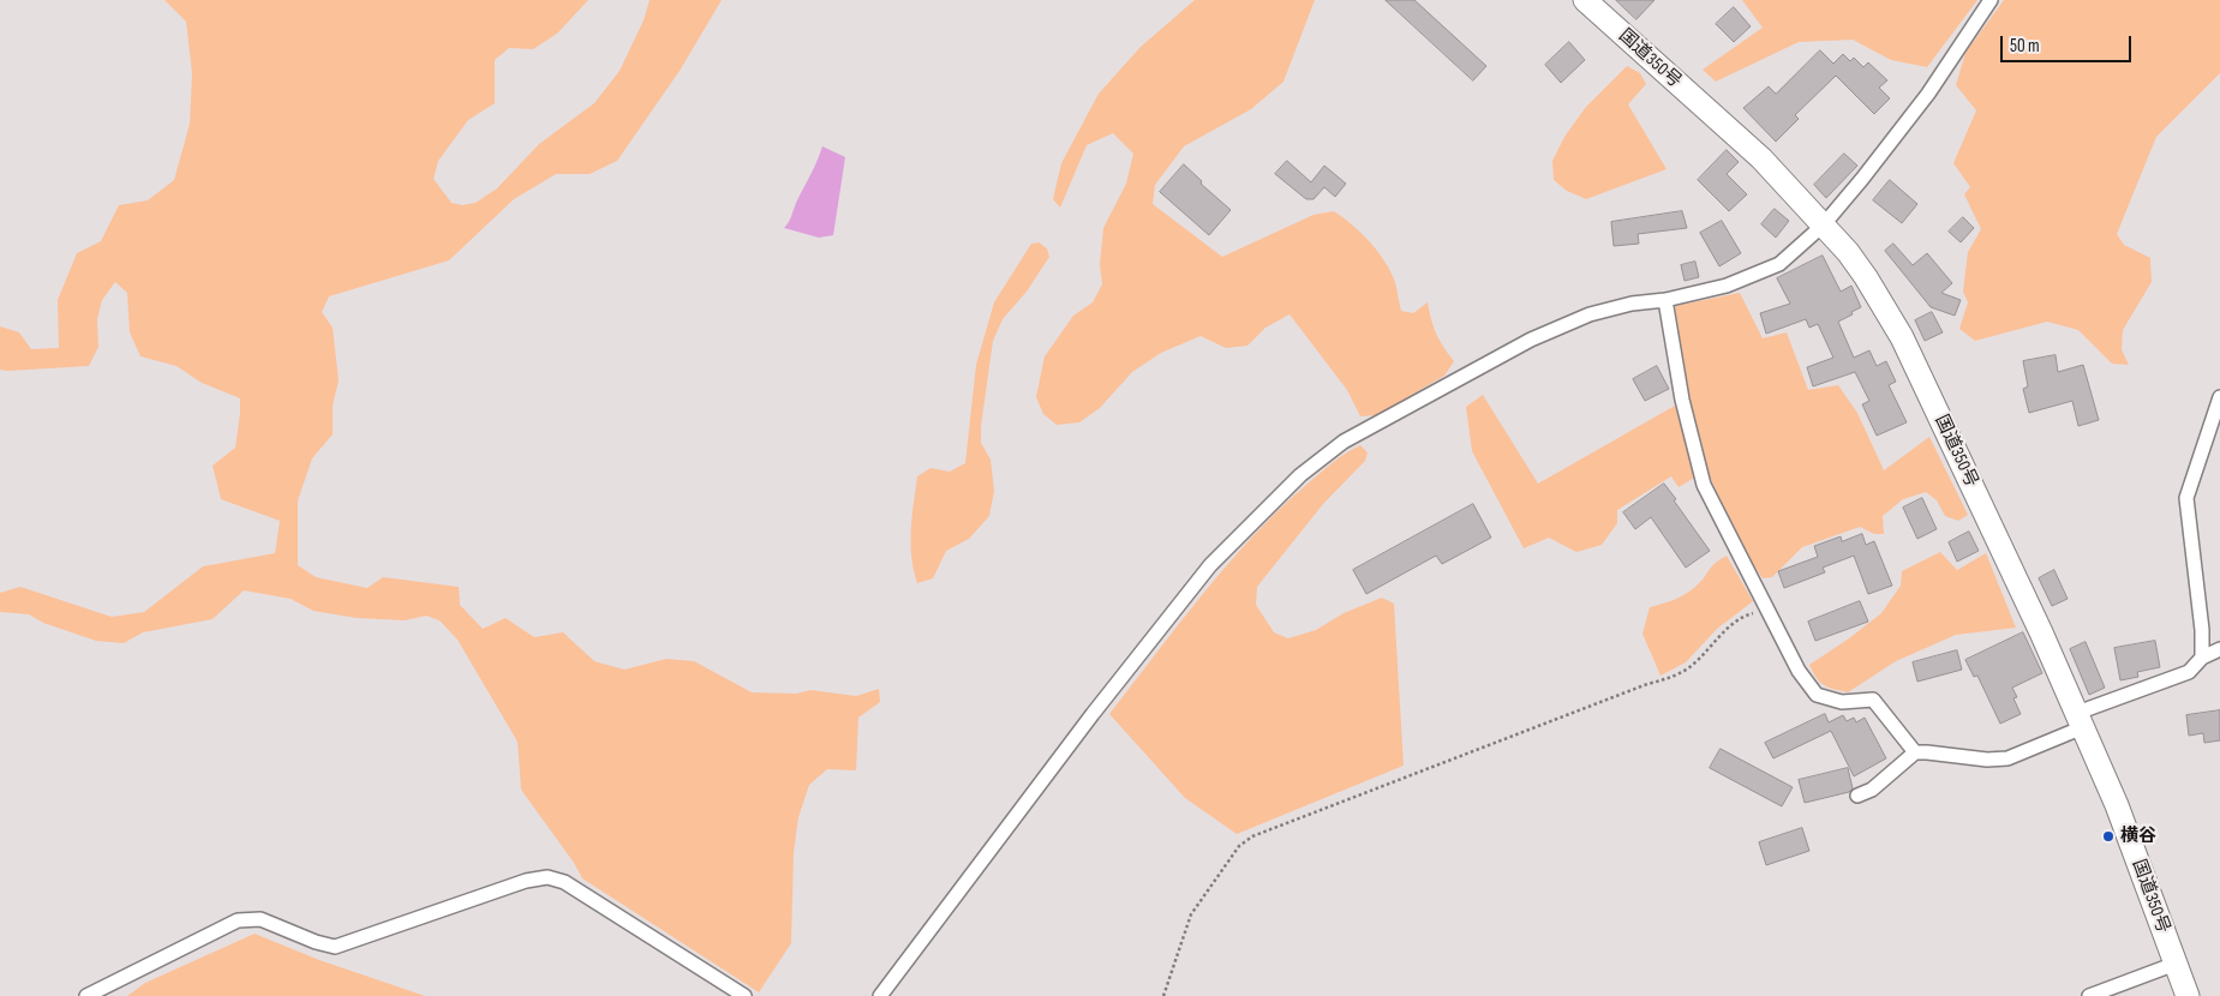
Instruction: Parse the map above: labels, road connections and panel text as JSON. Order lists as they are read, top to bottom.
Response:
{
  "streets": {
    "highway": ["国道350号"]
  },
  "places": ["横谷"],
  "scale_bar": "50 m"
}
